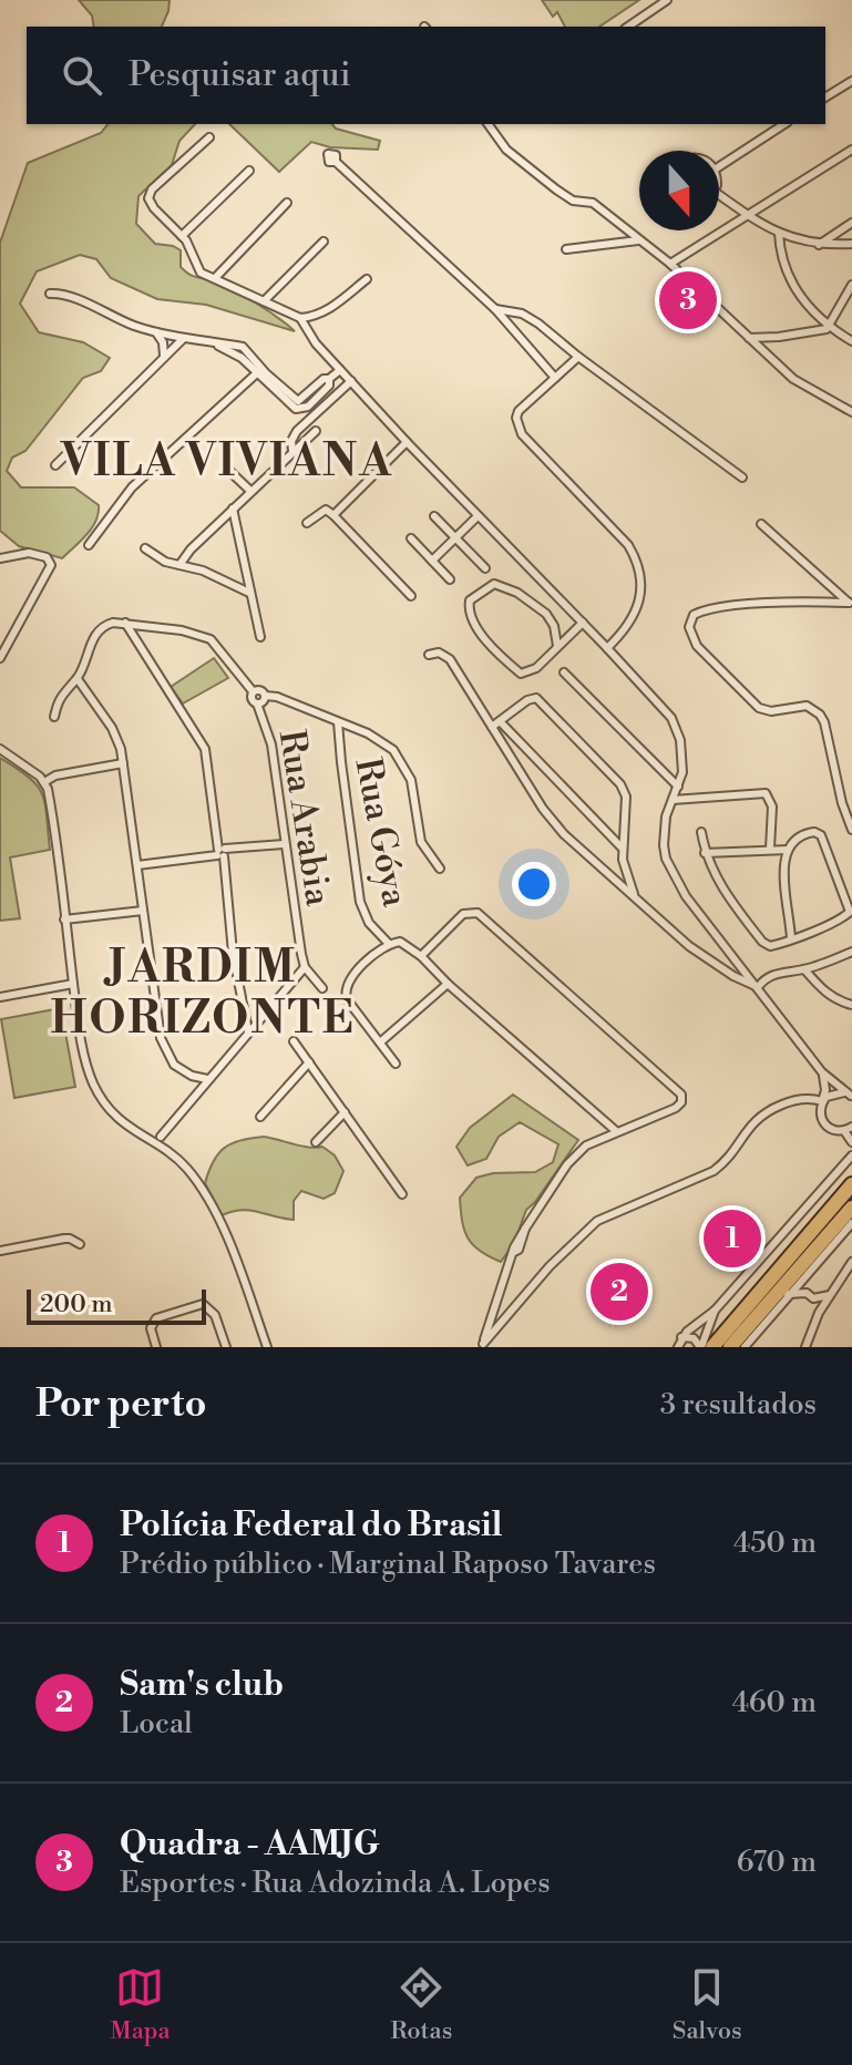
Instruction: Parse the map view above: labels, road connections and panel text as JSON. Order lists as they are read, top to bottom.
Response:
{
  "streets": {
    "street": ["Rua Arabia", "Rua Góya"]
  },
  "districts": ["VILA VIVIANA", "JARDIM HORIZONTE"],
  "scale_bar": "200 m",
  "north": "bottom",
  "page": {
    "search": "Pesquisar aqui",
    "pins": ["3", "1", "2"],
    "scale": "200 m",
    "heading": ["Por perto", "3 resultados"],
    "list": [
      {
        "mark": "1",
        "name": "Polícia Federal do Brasil",
        "note": "Prédio público · Marginal Raposo Tavares",
        "value": "450 m"
      },
      {
        "mark": "2",
        "name": "Sam's club",
        "note": "Local",
        "value": "460 m"
      },
      {
        "mark": "3",
        "name": "Quadra - AAMJG",
        "note": "Esportes · Rua Adozinda A. Lopes",
        "value": "670 m"
      }
    ],
    "nav": ["Mapa", "Rotas", "Salvos"]
  }
}
